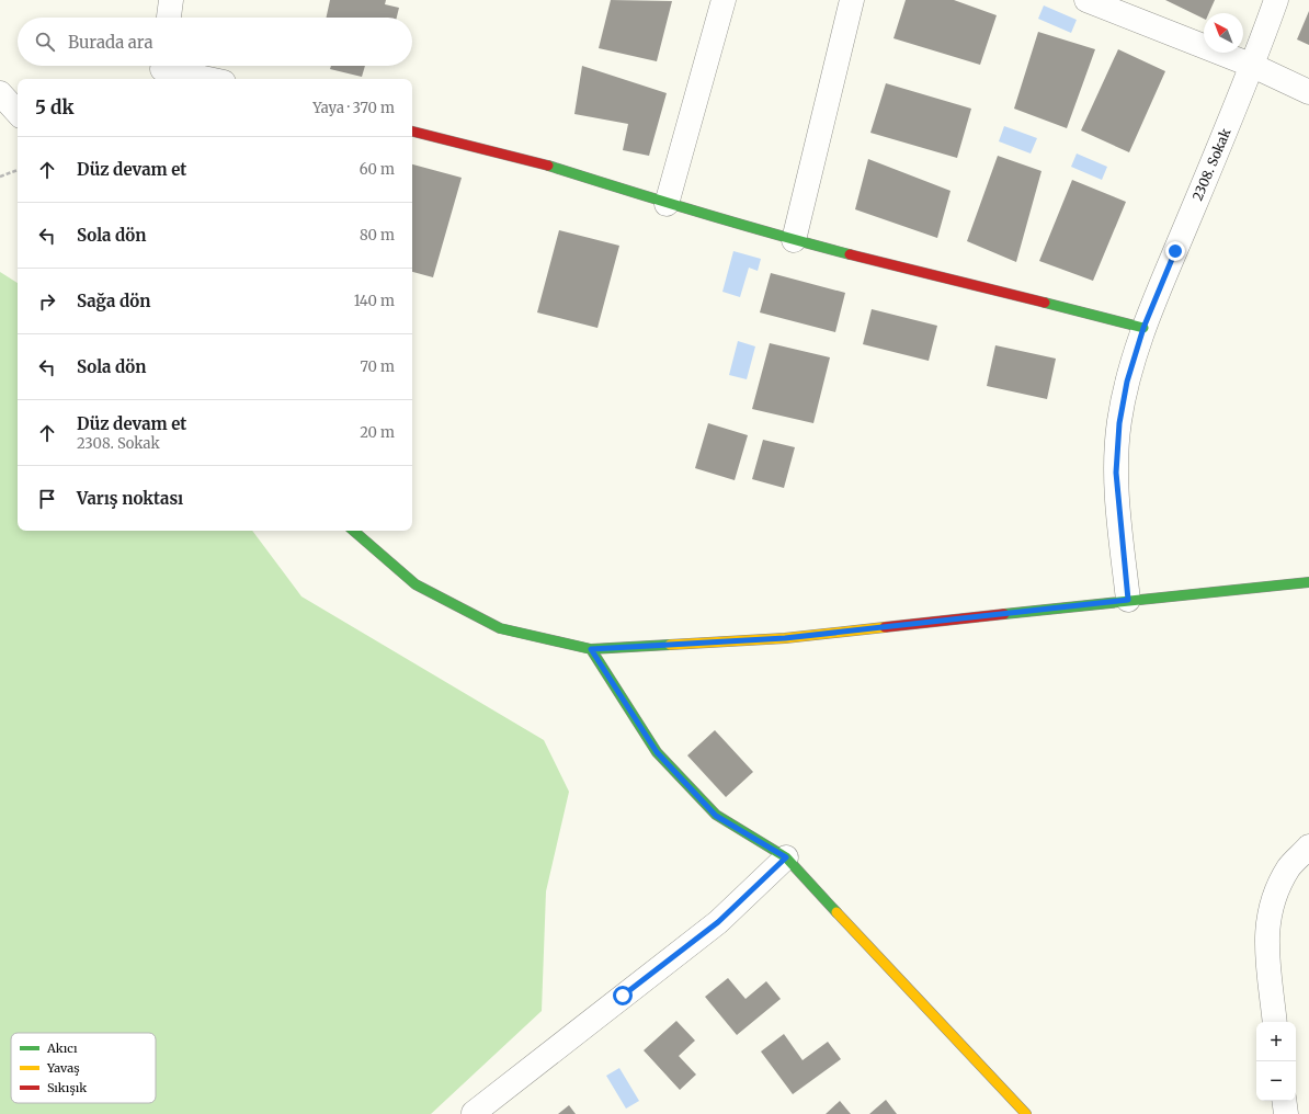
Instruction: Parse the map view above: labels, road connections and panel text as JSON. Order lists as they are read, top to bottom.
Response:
{
  "streets": {
    "street": ["2308. Sokak"]
  },
  "legend": ["Akıcı", "Yavaş", "Sıkışık"],
  "north": "top left",
  "page": {
    "search": "Burada ara",
    "heading": ["5 dk", "Yaya · 370 m"],
    "list": [
      ["Düz devam et", "60 m"],
      ["Sola dön", "80 m"],
      ["Sağa dön", "140 m"],
      ["Sola dön", "70 m"],
      ["Düz devam et", "2308. Sokak", "20 m"],
      "Varış noktası"
    ],
    "map_buttons": ["+", "−"]
  }
}
